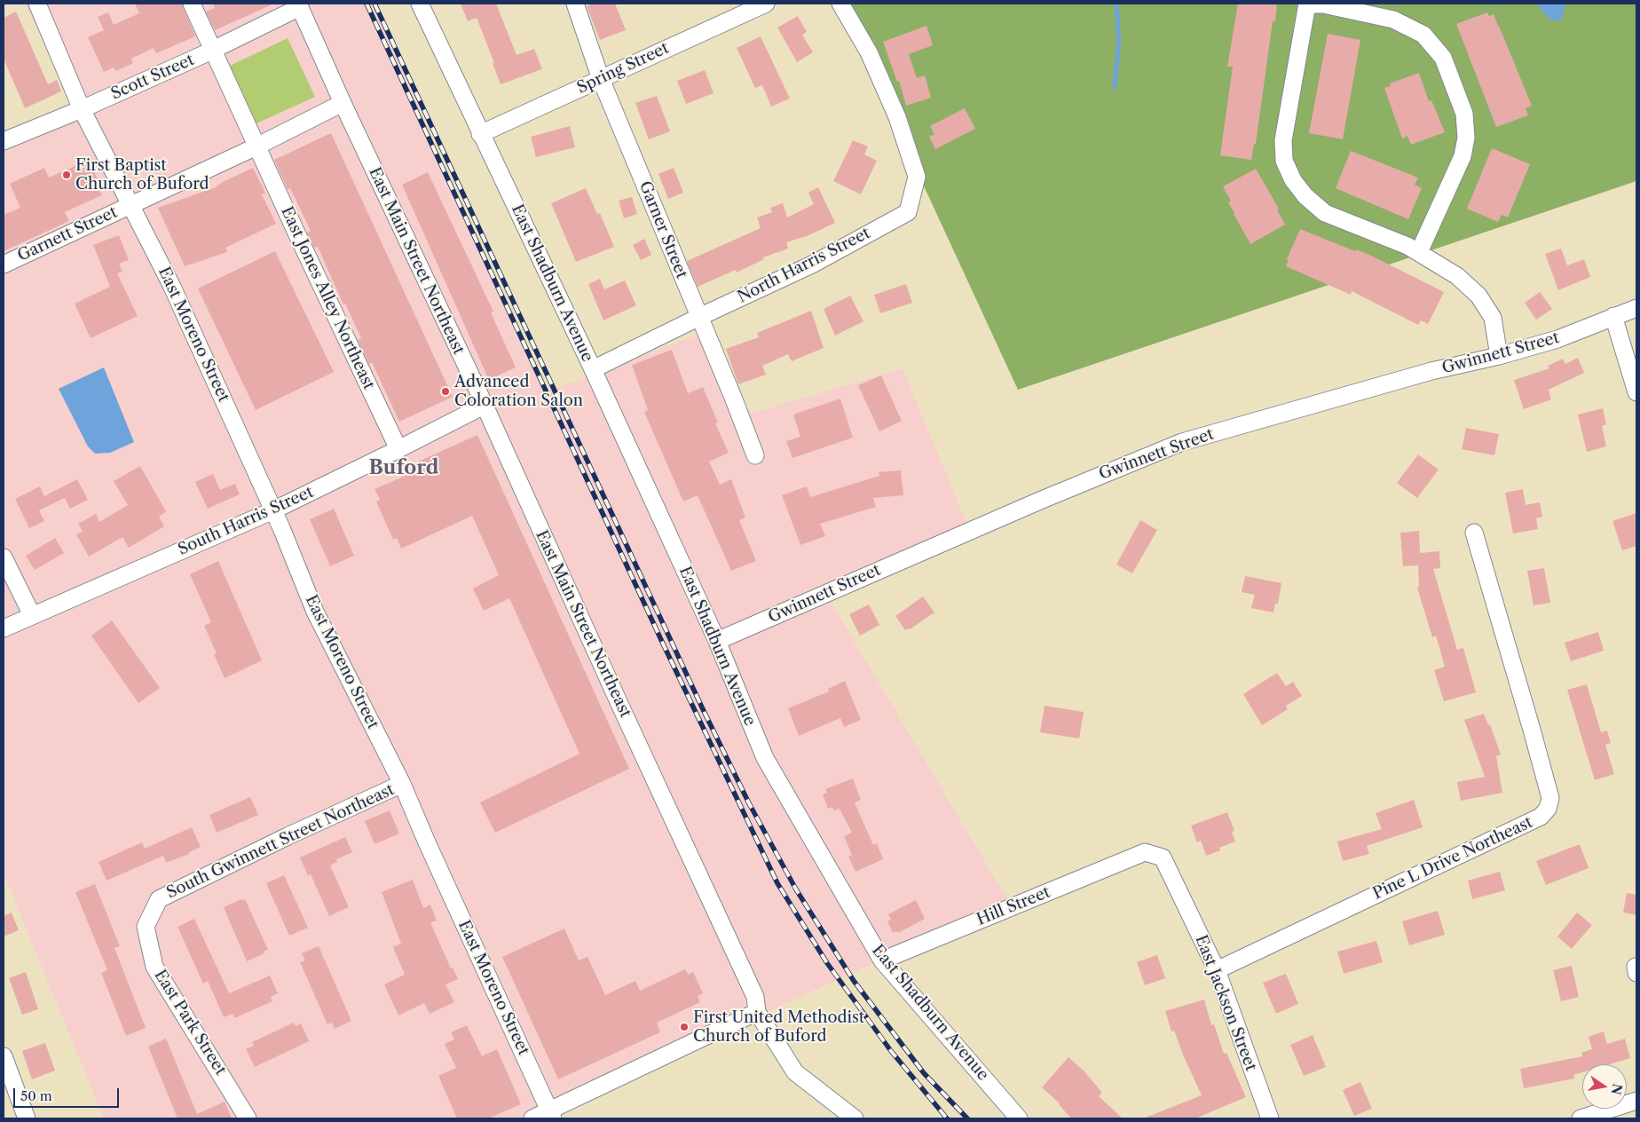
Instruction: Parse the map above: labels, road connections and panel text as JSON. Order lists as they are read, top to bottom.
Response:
{
  "streets": {
    "street": [
      "Spring Street",
      "Scott Street",
      "Garner Street",
      "Garnett Street",
      "East Main Street Northeast",
      "North Harris Street",
      "East Shadburn Avenue",
      "East Jones Alley Northeast",
      "East Moreno Street",
      "Gwinnett Street",
      "South Harris Street",
      "South Gwinnett Street Northeast",
      "Pine L Drive Northeast",
      "Hill Street",
      "East Jackson Street",
      "East Park Street"
    ]
  },
  "crossings": [
    ["Spring Street", "Garner Street"],
    ["Spring Street", "East Shadburn Avenue"],
    ["Scott Street", "East Main Street Northeast"],
    ["Scott Street", "East Jones Alley Northeast"],
    ["Scott Street", "East Moreno Street"],
    ["Garner Street", "North Harris Street"],
    ["Garnett Street", "East Main Street Northeast"],
    ["Garnett Street", "East Jones Alley Northeast"],
    ["Garnett Street", "East Moreno Street"],
    ["East Main Street Northeast", "South Harris Street"],
    ["North Harris Street", "East Shadburn Avenue"],
    ["East Shadburn Avenue", "Gwinnett Street"],
    ["East Shadburn Avenue", "Hill Street"],
    ["East Jones Alley Northeast", "South Harris Street"],
    ["East Moreno Street", "South Harris Street"],
    ["East Moreno Street", "South Gwinnett Street Northeast"],
    ["South Gwinnett Street Northeast", "East Park Street"],
    ["Pine L Drive Northeast", "East Jackson Street"],
    ["Hill Street", "East Jackson Street"]
  ],
  "districts": ["Buford"],
  "places": ["First Baptist Church of Buford", "Advanced Coloration Salon", "First United Methodist Church of Buford"],
  "scale_bar": "50 m",
  "north": "right"
}
